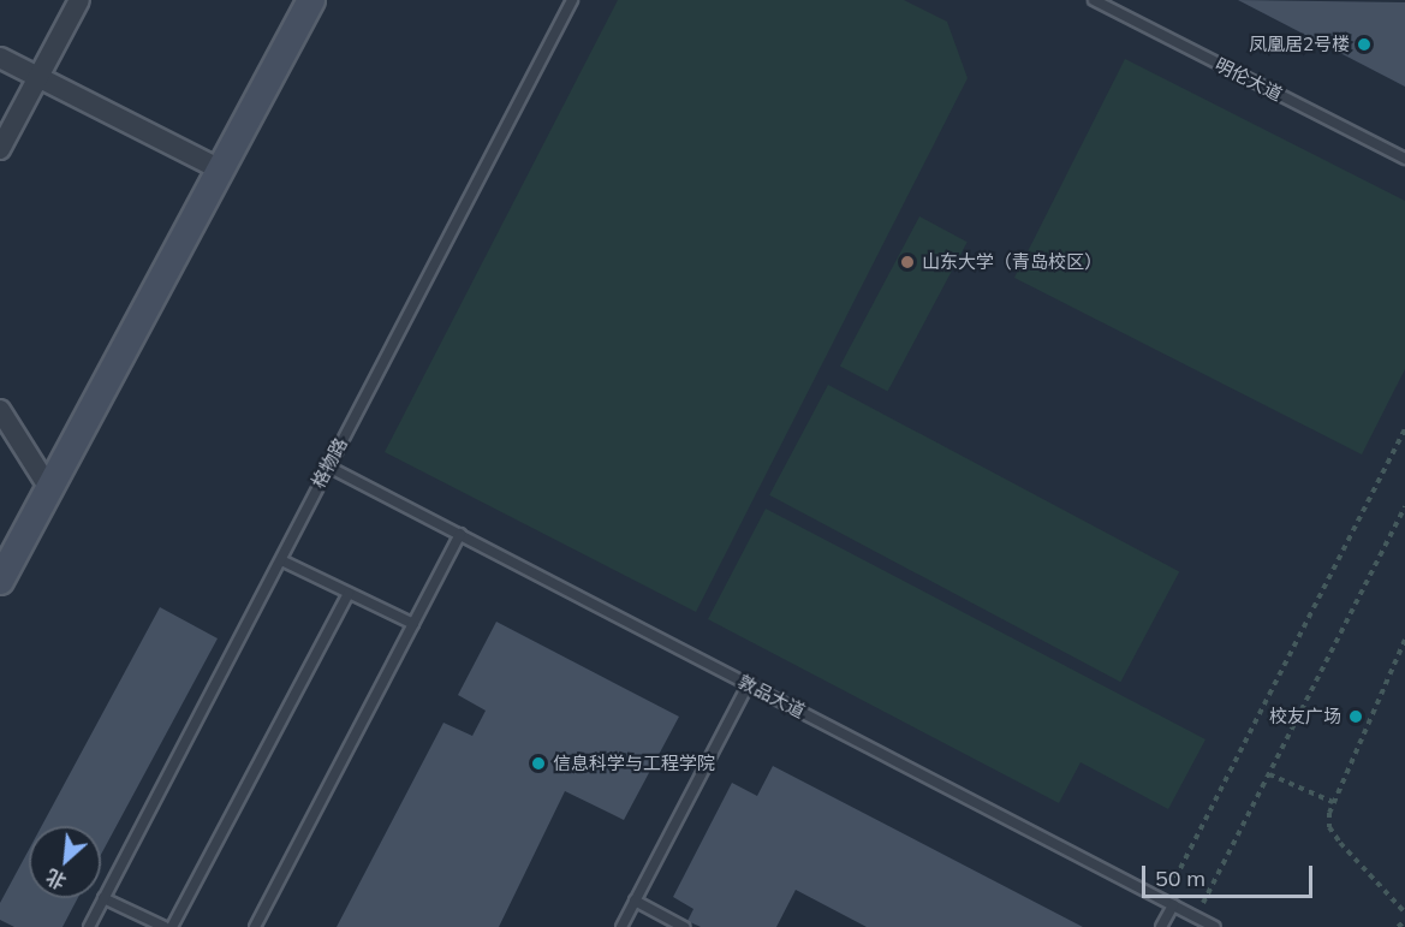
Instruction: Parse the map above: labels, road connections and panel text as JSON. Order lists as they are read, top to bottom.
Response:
{
  "streets": {
    "lane": ["明伦大道", "格物路", "敦品大道"]
  },
  "crossings": [
    ["格物路", "敦品大道"]
  ],
  "places": [
    "凤凰居2号楼",
    "山东大学（青岛校区）",
    "校友广场",
    "信息科学与工程学院"
  ],
  "scale_bar": "50 m",
  "north": "bottom left"
}
